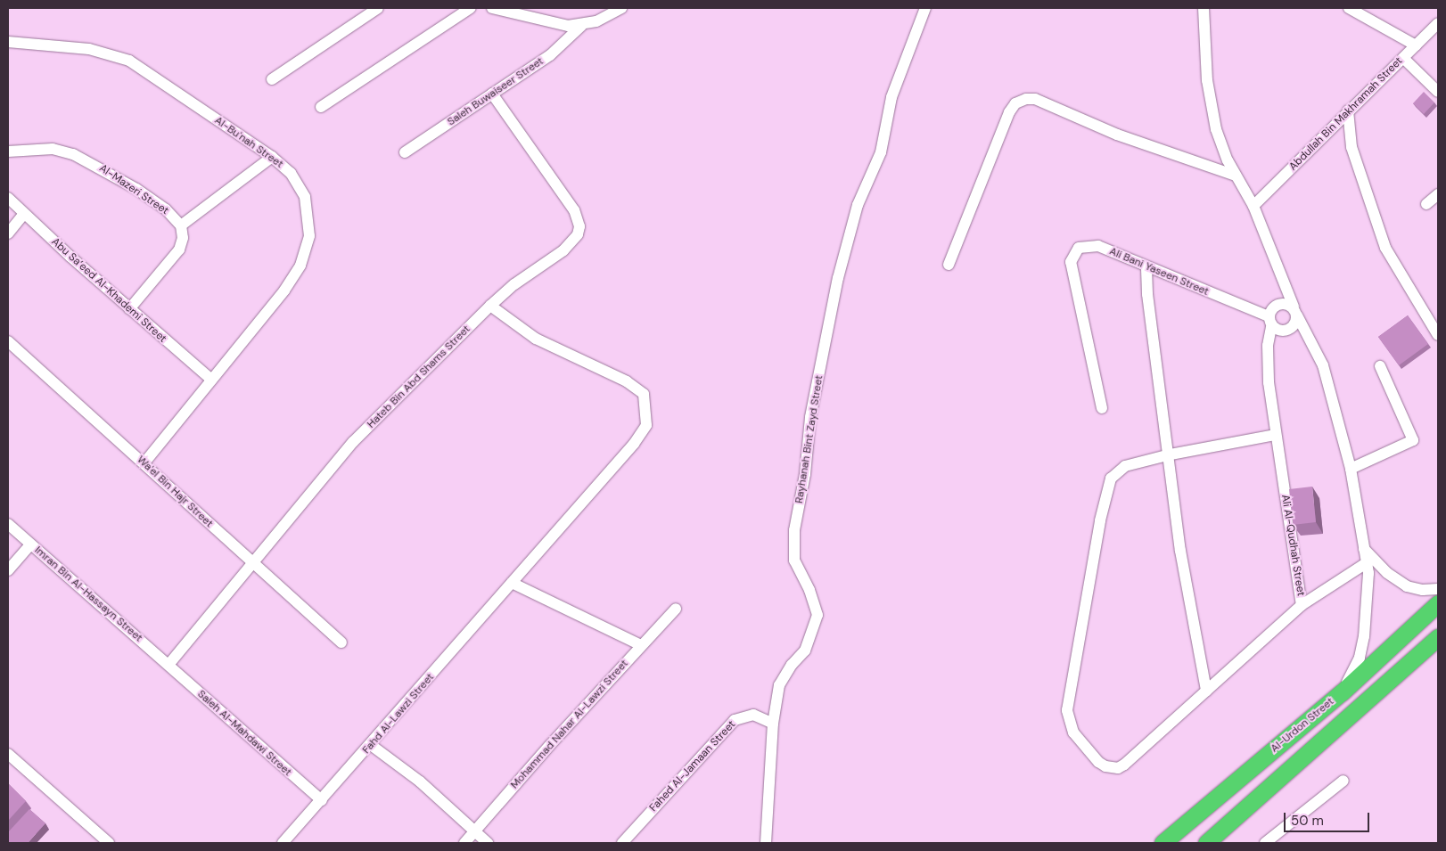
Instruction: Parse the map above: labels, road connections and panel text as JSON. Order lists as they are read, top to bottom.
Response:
{
  "streets": {
    "highway": ["Al-Urdon Street"],
    "street": [
      "Saleh Buwaiseer Street",
      "Abdullah Bin Makhramah Street",
      "Al-Bu'nah Street",
      "Al-Mazeri Street",
      "Ali Bani Yaseen Street",
      "Abu Sa‘eed Al-Khademi Street",
      "Hateb Bin Abd Shams Street",
      "Rayhanah Bint Zayd Street",
      "Wa'el Bin Hajr Street",
      "Ali Al-Qudhah Street",
      "Imran Bin Al-Hassayn Street",
      "Fahd Al-Lawzi Street",
      "Mohammad Nahar Al-Lawzi Street",
      "Saleh Al-Mahdawi Street",
      "Fahed Al-Jamaan Street"
    ]
  },
  "crossings": [
    ["Saleh Buwaiseer Street", "Hateb Bin Abd Shams Street"],
    ["Al-Bu'nah Street", "Abu Sa‘eed Al-Khademi Street"],
    ["Al-Bu'nah Street", "Wa'el Bin Hajr Street"],
    ["Ali Bani Yaseen Street", "Ali Al-Qudhah Street"],
    ["Hateb Bin Abd Shams Street", "Wa'el Bin Hajr Street"],
    ["Hateb Bin Abd Shams Street", "Imran Bin Al-Hassayn Street"],
    ["Hateb Bin Abd Shams Street", "Fahd Al-Lawzi Street"],
    ["Hateb Bin Abd Shams Street", "Saleh Al-Mahdawi Street"],
    ["Rayhanah Bint Zayd Street", "Fahed Al-Jamaan Street"],
    ["Imran Bin Al-Hassayn Street", "Saleh Al-Mahdawi Street"],
    ["Fahd Al-Lawzi Street", "Saleh Al-Mahdawi Street"]
  ],
  "scale_bar": "50 m"
}
